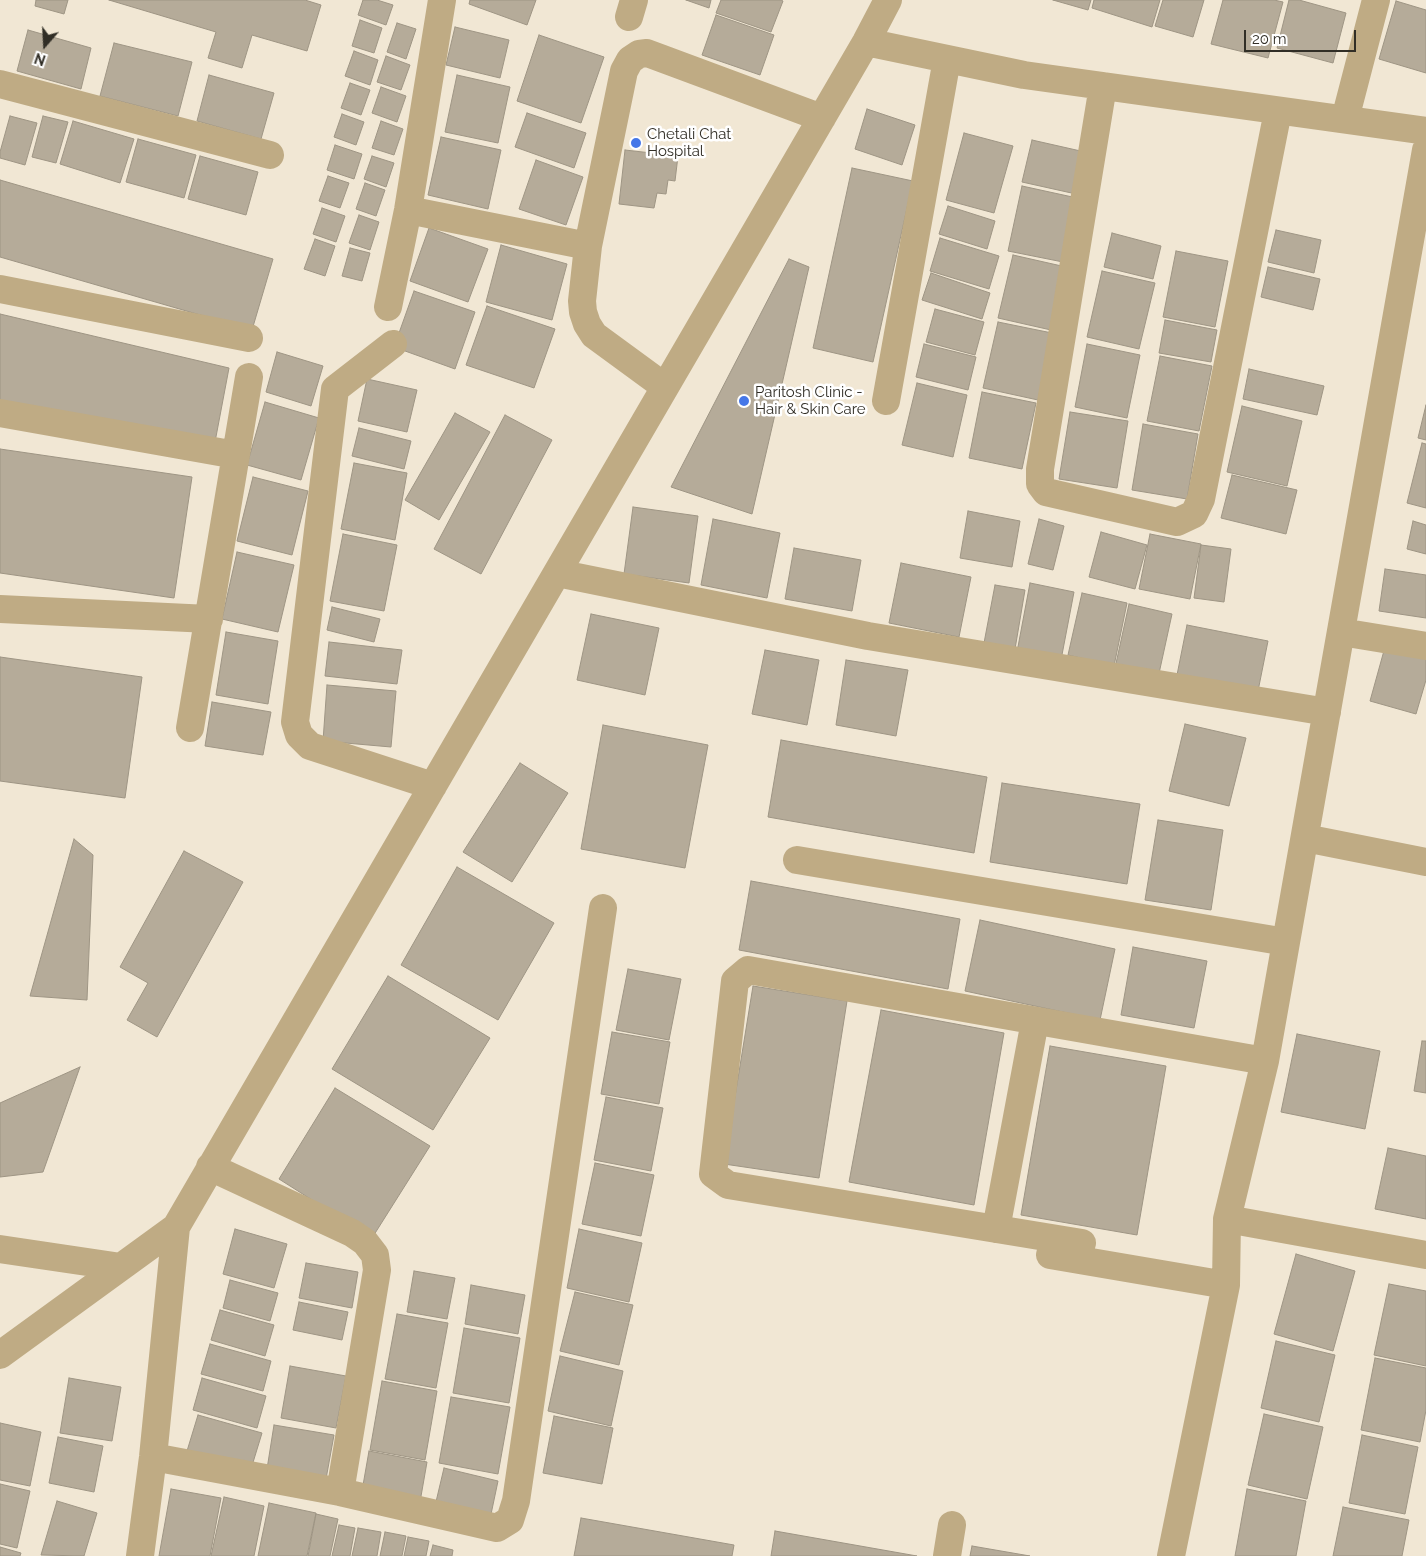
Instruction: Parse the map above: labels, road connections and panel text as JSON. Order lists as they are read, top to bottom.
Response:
{
  "places": ["Chetali Chat Hospital", "Paritosh Clinic - Hair & Skin Care"],
  "scale_bar": "20 m",
  "north": "bottom"
}
